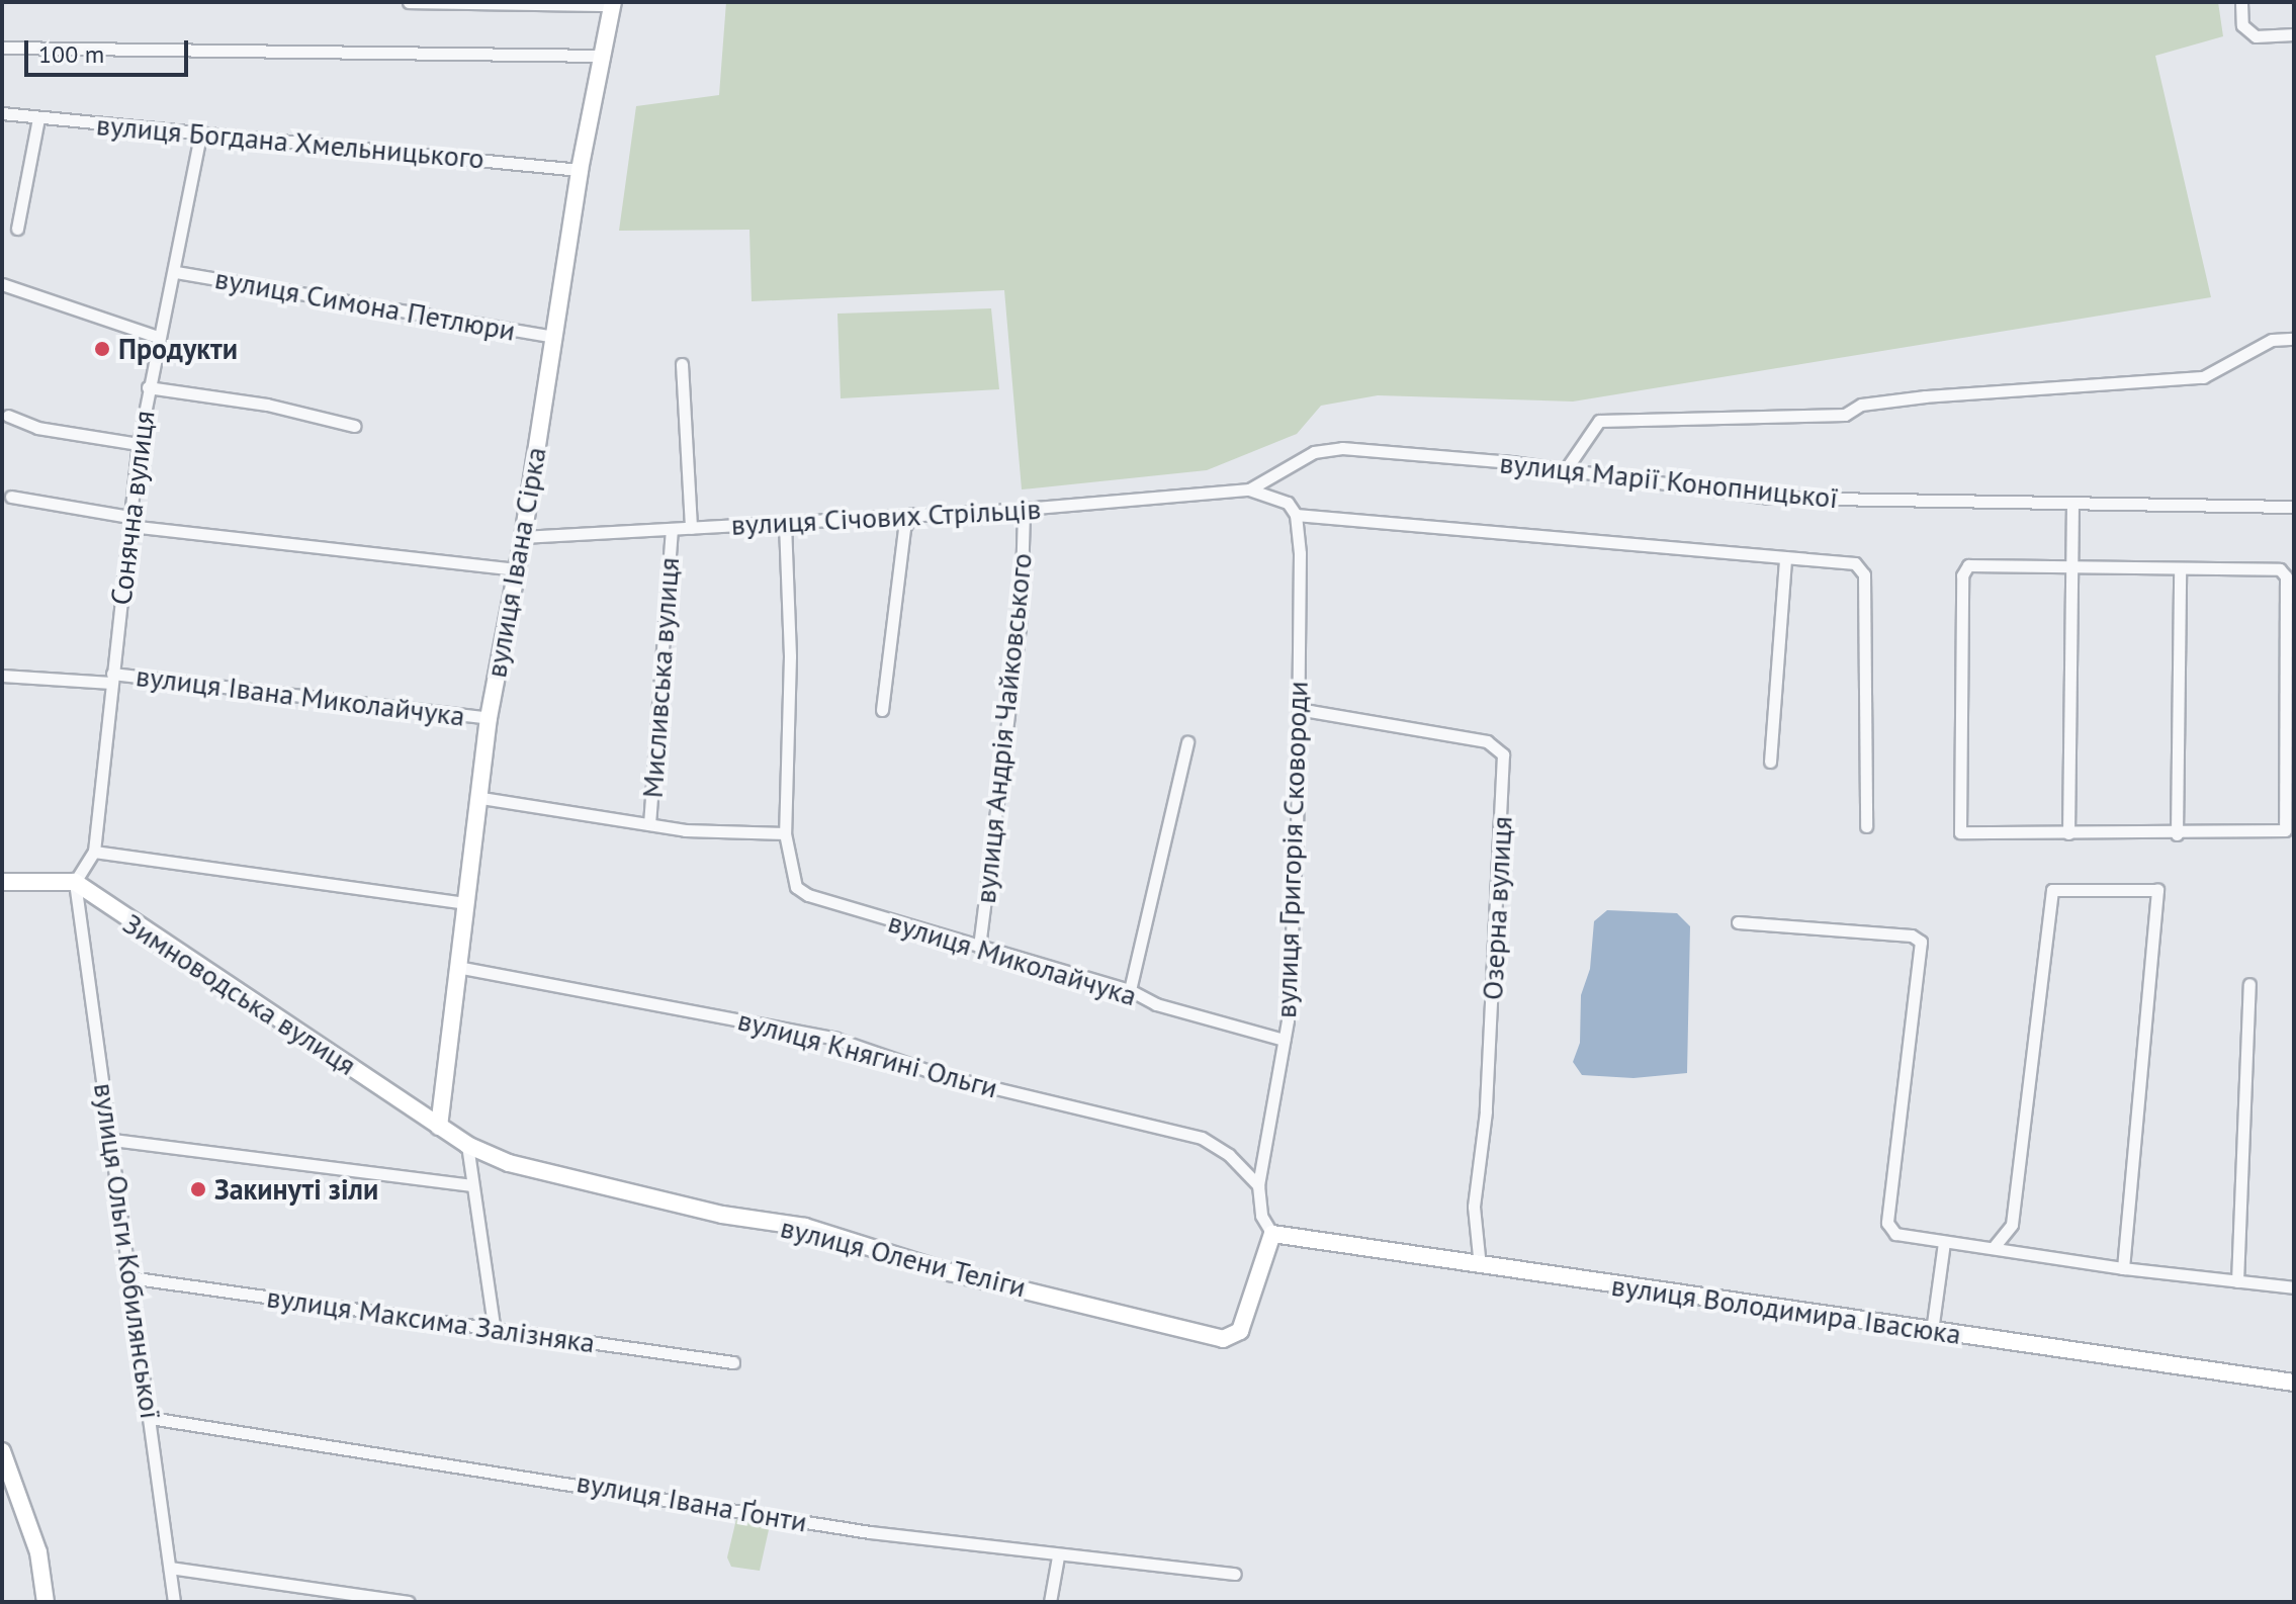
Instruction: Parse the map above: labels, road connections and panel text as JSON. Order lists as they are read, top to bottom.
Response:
{
  "streets": {
    "street": [
      "вулиця Богдана Хмельницького",
      "вулиця Симона Петлюри",
      "вулиця Марії Конопницької",
      "Сонячна вулиця",
      "вулиця Січових Стрільців",
      "вулиця Івана Сірка",
      "Мисливська вулиця",
      "вулиця Івана Миколайчука",
      "вулиця Андрія Чайковського",
      "вулиця Григорія Сковороди",
      "Озерна вулиця",
      "вулиця Миколайчука",
      "Зимноводська вулиця",
      "вулиця Княгині Ольги",
      "вулиця Ольги Кобилянської",
      "вулиця Олени Теліги",
      "вулиця Володимира Івасюка",
      "вулиця Максима Залізняка",
      "вулиця Івана Ґонти"
    ]
  },
  "crossings": [
    ["вулиця Богдана Хмельницького", "Сонячна вулиця"],
    ["вулиця Богдана Хмельницького", "вулиця Івана Сірка"],
    ["вулиця Симона Петлюри", "Сонячна вулиця"],
    ["вулиця Симона Петлюри", "вулиця Івана Сірка"],
    ["вулиця Марії Конопницької", "вулиця Січових Стрільців"],
    ["Сонячна вулиця", "вулиця Івана Миколайчука"],
    ["Сонячна вулиця", "Зимноводська вулиця"],
    ["Сонячна вулиця", "вулиця Ольги Кобилянської"],
    ["вулиця Січових Стрільців", "вулиця Івана Сірка"],
    ["вулиця Січових Стрільців", "Мисливська вулиця"],
    ["вулиця Січових Стрільців", "вулиця Андрія Чайковського"],
    ["вулиця Січових Стрільців", "вулиця Миколайчука"],
    ["вулиця Івана Сірка", "вулиця Івана Миколайчука"],
    ["вулиця Івана Сірка", "Зимноводська вулиця"],
    ["вулиця Івана Сірка", "вулиця Княгині Ольги"],
    ["вулиця Андрія Чайковського", "вулиця Миколайчука"],
    ["вулиця Григорія Сковороди", "Озерна вулиця"],
    ["вулиця Григорія Сковороди", "вулиця Миколайчука"],
    ["вулиця Григорія Сковороди", "вулиця Княгині Ольги"],
    ["вулиця Григорія Сковороди", "вулиця Олени Теліги"],
    ["вулиця Григорія Сковороди", "вулиця Володимира Івасюка"],
    ["Озерна вулиця", "вулиця Володимира Івасюка"],
    ["Зимноводська вулиця", "вулиця Ольги Кобилянської"],
    ["Зимноводська вулиця", "вулиця Олени Теліги"],
    ["вулиця Ольги Кобилянської", "вулиця Максима Залізняка"],
    ["вулиця Ольги Кобилянської", "вулиця Івана Ґонти"],
    ["вулиця Олени Теліги", "вулиця Володимира Івасюка"]
  ],
  "places": ["Продукти", "Закинуті зіли"],
  "scale_bar": "100 m"
}
